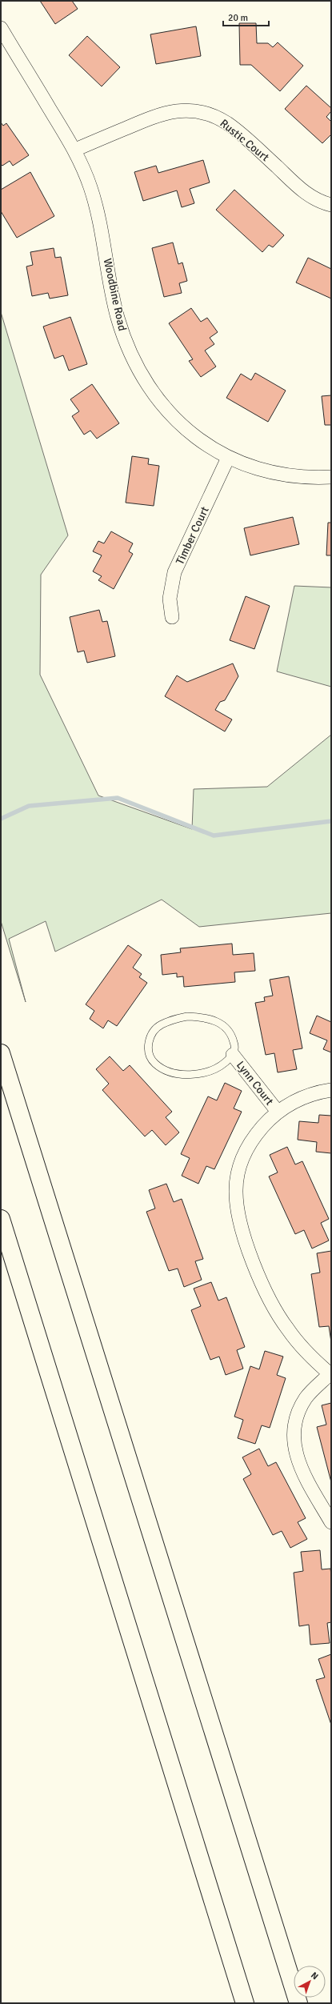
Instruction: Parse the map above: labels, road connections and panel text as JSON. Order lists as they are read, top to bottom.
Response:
{
  "streets": {
    "street": [
      "Rustic Court",
      "Woodbine Road",
      "Timber Court",
      "Lynn Court"
    ]
  },
  "crossings": [
    ["Rustic Court", "Woodbine Road"],
    ["Woodbine Road", "Timber Court"]
  ],
  "scale_bar": "20 m",
  "north": "top right"
}
